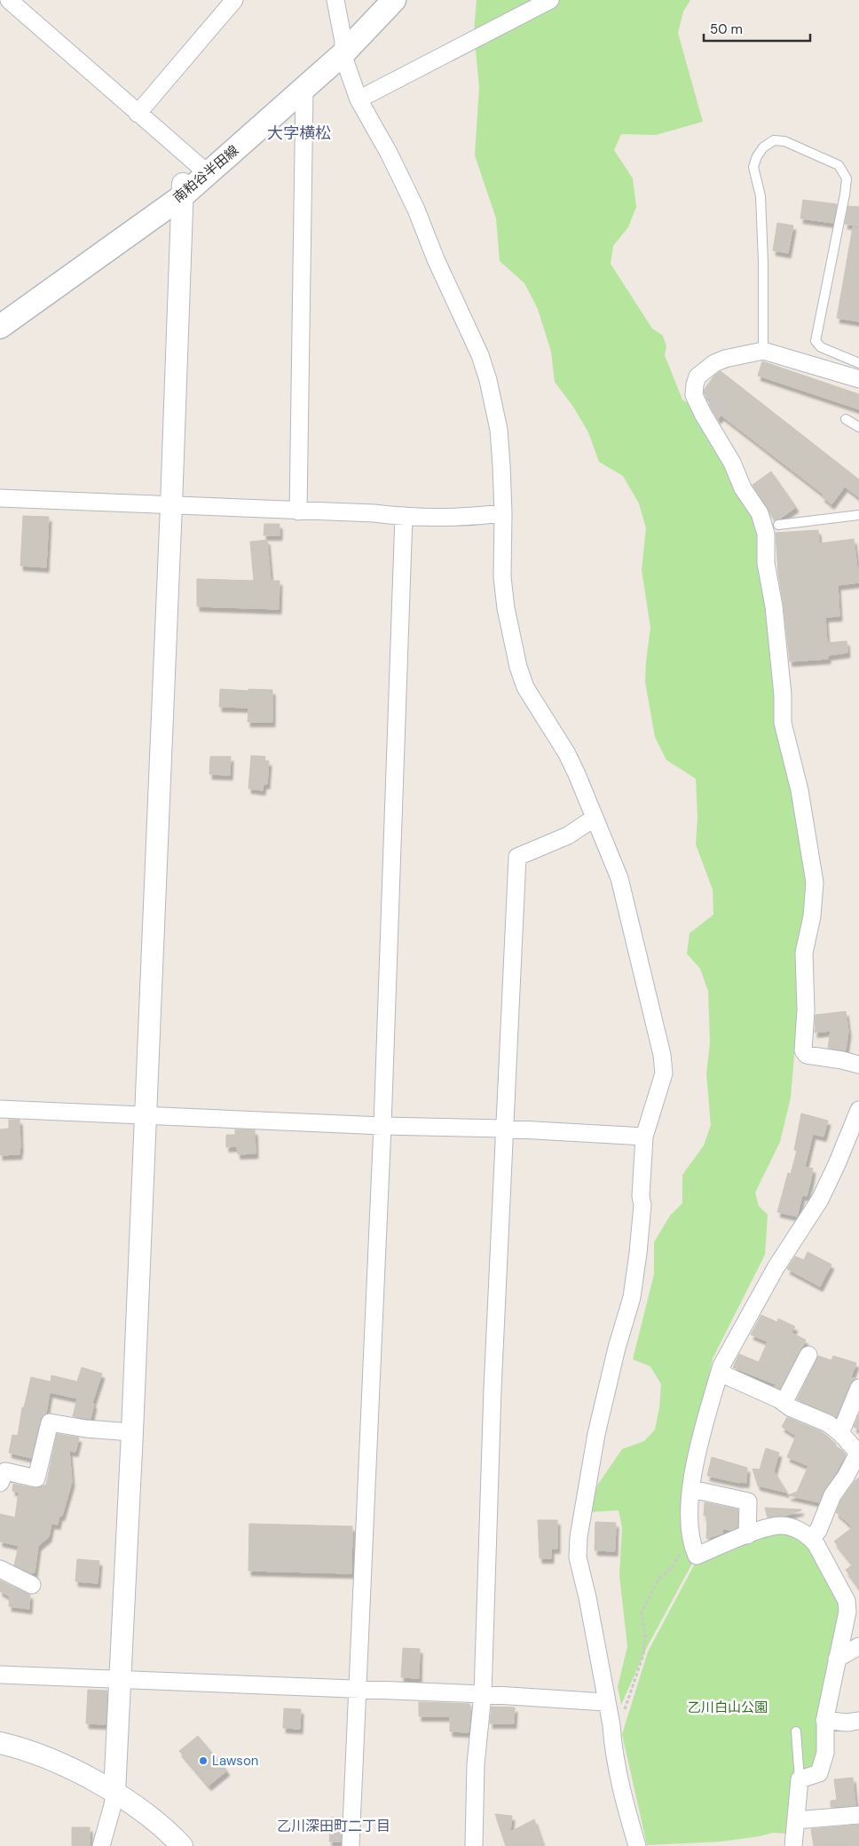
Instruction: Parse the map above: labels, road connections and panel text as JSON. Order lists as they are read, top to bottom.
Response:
{
  "streets": {
    "main road": ["南粕谷半田線"]
  },
  "districts": ["大字横松", "乙川深田町二丁目"],
  "parks": ["乙川白山公園"],
  "places": ["Lawson"],
  "scale_bar": "50 m"
}
